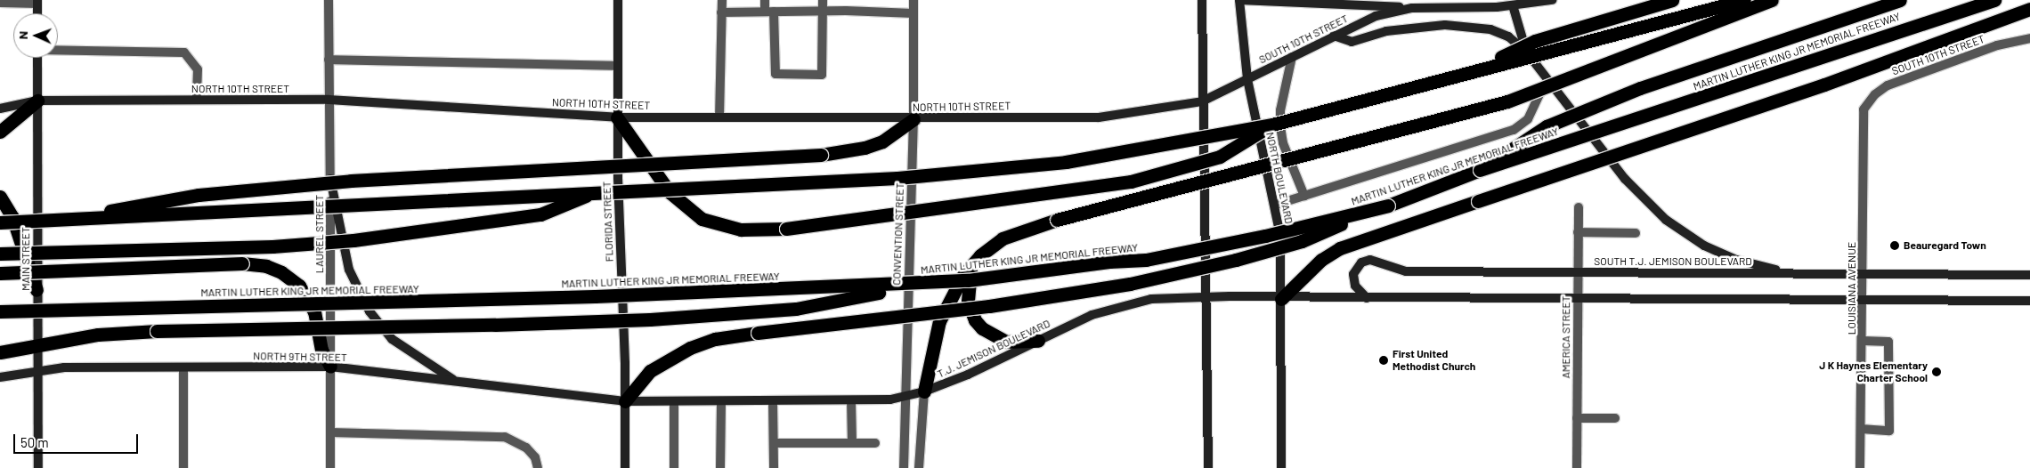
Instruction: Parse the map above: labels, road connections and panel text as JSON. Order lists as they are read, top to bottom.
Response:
{
  "streets": {
    "highway": ["MARTIN LUTHER KING JR MEMORIAL FREEWAY"],
    "main road": [
      "SOUTH 10TH STREET",
      "NORTH 10TH STREET",
      "NORTH BOULEVARD",
      "FLORIDA STREET",
      "MAIN STREET",
      "SOUTH T.J. JEMISON BOULEVARD",
      "T.J. JEMISON BOULEVARD",
      "NORTH 9TH STREET"
    ],
    "street": [
      "LAUREL STREET",
      "CONVENTION STREET",
      "LOUISIANA AVENUE",
      "AMERICA STREET"
    ]
  },
  "crossings": [
    ["SOUTH 10TH STREET", "NORTH 10TH STREET"],
    ["SOUTH 10TH STREET", "NORTH BOULEVARD"],
    ["SOUTH 10TH STREET", "LOUISIANA AVENUE"],
    ["NORTH 10TH STREET", "FLORIDA STREET"],
    ["NORTH 10TH STREET", "LAUREL STREET"],
    ["NORTH 10TH STREET", "CONVENTION STREET"],
    ["NORTH 10TH STREET", "MAIN STREET"],
    ["NORTH BOULEVARD", "T.J. JEMISON BOULEVARD"],
    ["FLORIDA STREET", "T.J. JEMISON BOULEVARD"],
    ["FLORIDA STREET", "NORTH 9TH STREET"],
    ["LAUREL STREET", "NORTH 9TH STREET"],
    ["CONVENTION STREET", "T.J. JEMISON BOULEVARD"],
    ["MAIN STREET", "NORTH 9TH STREET"],
    ["SOUTH T.J. JEMISON BOULEVARD", "LOUISIANA AVENUE"],
    ["SOUTH T.J. JEMISON BOULEVARD", "AMERICA STREET"],
    ["T.J. JEMISON BOULEVARD", "NORTH 9TH STREET"]
  ],
  "places": ["Beauregard Town", "First United Methodist Church", "J K Haynes Elementary Charter School"],
  "scale_bar": "50 m",
  "north": "left"
}
